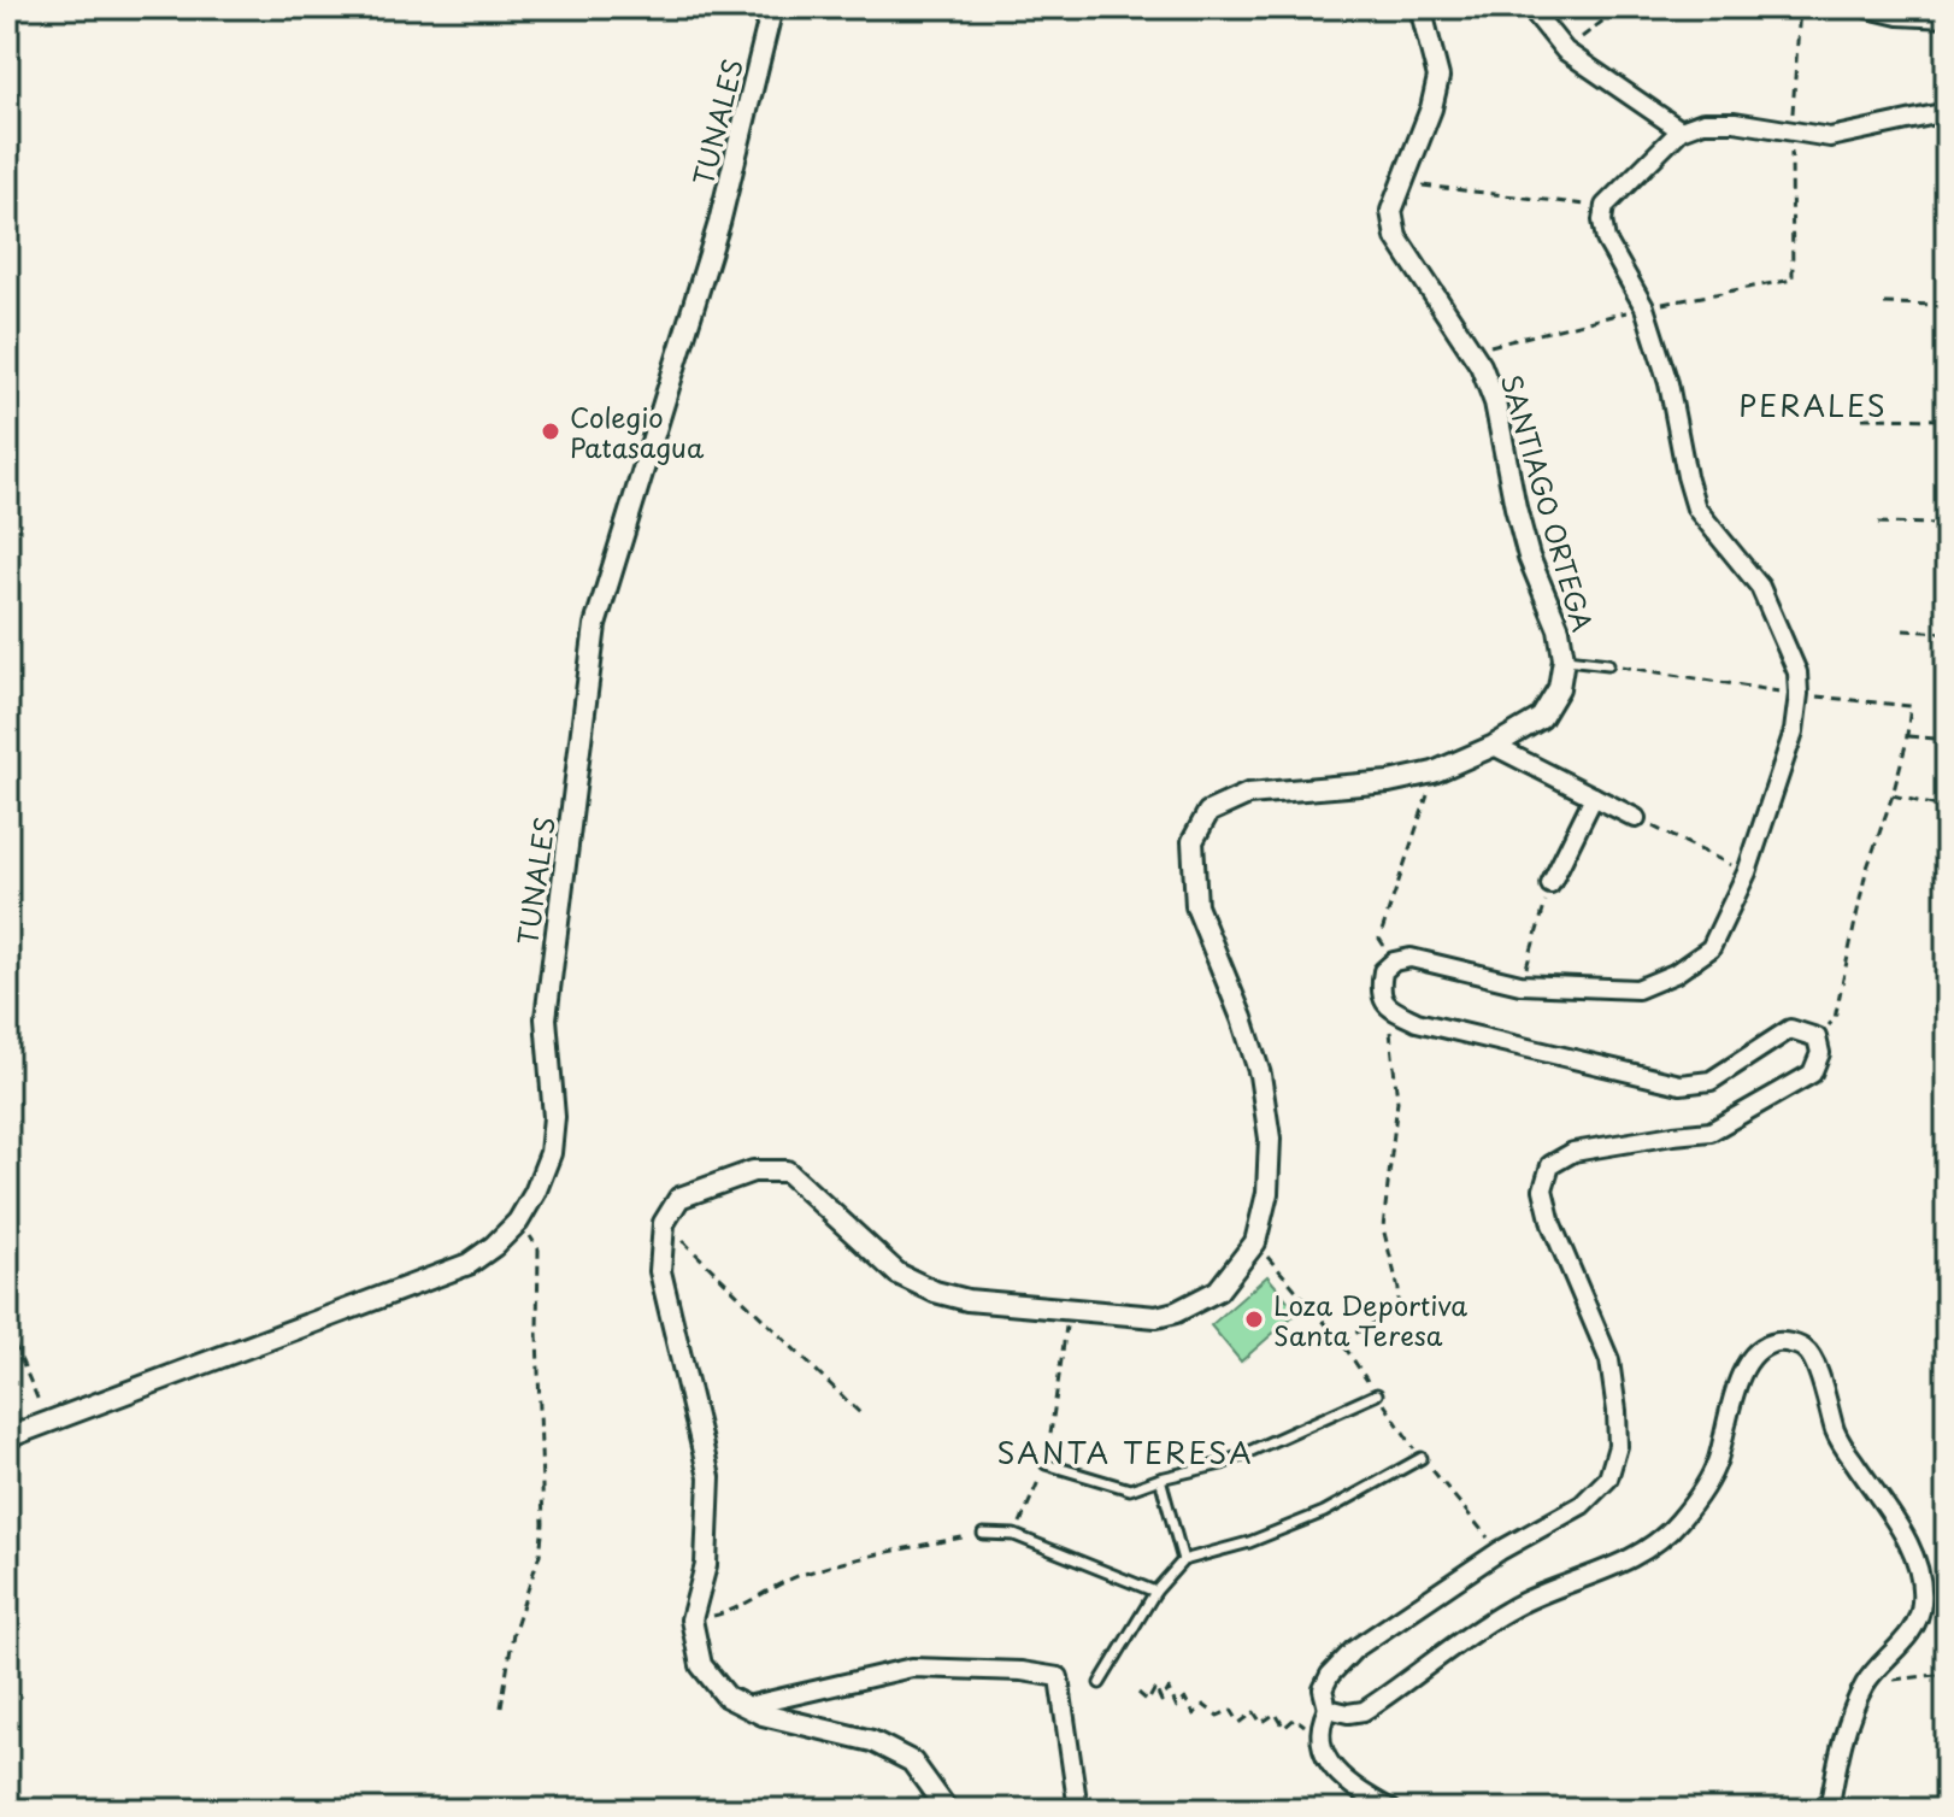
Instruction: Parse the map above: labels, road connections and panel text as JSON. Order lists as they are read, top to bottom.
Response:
{
  "streets": {
    "street": ["TUNALES", "SANTIAGO ORTEGA"]
  },
  "districts": ["PERALES", "SANTA TERESA"],
  "places": ["Colegio Patasagua", "Loza Deportiva Santa Teresa"]
}
